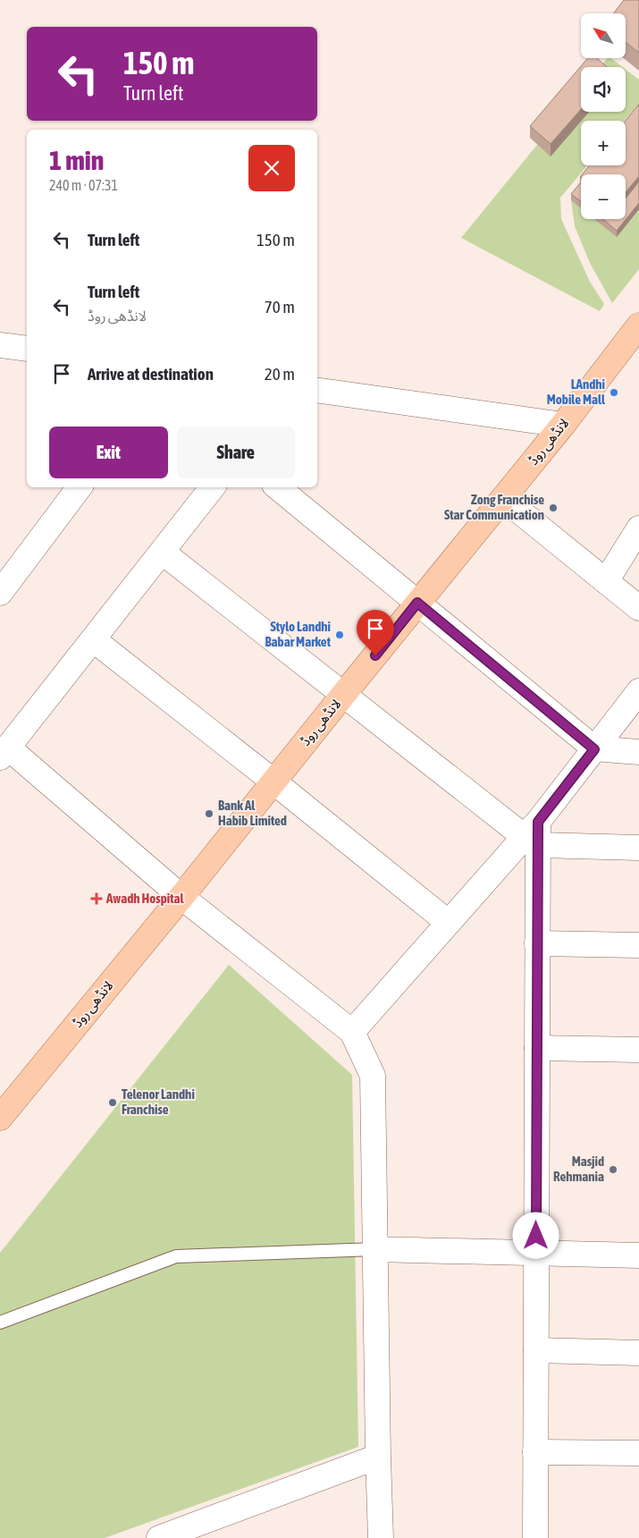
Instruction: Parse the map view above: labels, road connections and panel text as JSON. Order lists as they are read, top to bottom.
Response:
{
  "streets": {
    "main road": ["لانڈھی روڈ"]
  },
  "places": {
    "other": [
      "LAndhi Mobile Mall",
      "Zong Franchise Star Communication",
      "Stylo Landhi Babar Market",
      "Bank Al Habib Limited",
      "Telenor Landhi Franchise",
      "Masjid Rehmania"
    ],
    "health": ["Awadh Hospital"]
  },
  "north": "top left",
  "page": {
    "map_buttons": ["+", "−"],
    "turn": ["150 m", "Turn left"],
    "heading": ["1 min", "240 m · 07:31"],
    "list": [
      {
        "name": "Turn left",
        "value": "150 m"
      },
      {
        "name": "Turn left",
        "note": "لانڈھی روڈ",
        "value": "70 m"
      },
      {
        "name": "Arrive at destination",
        "value": "20 m"
      }
    ],
    "buttons": ["Exit", "Share"]
  }
}
